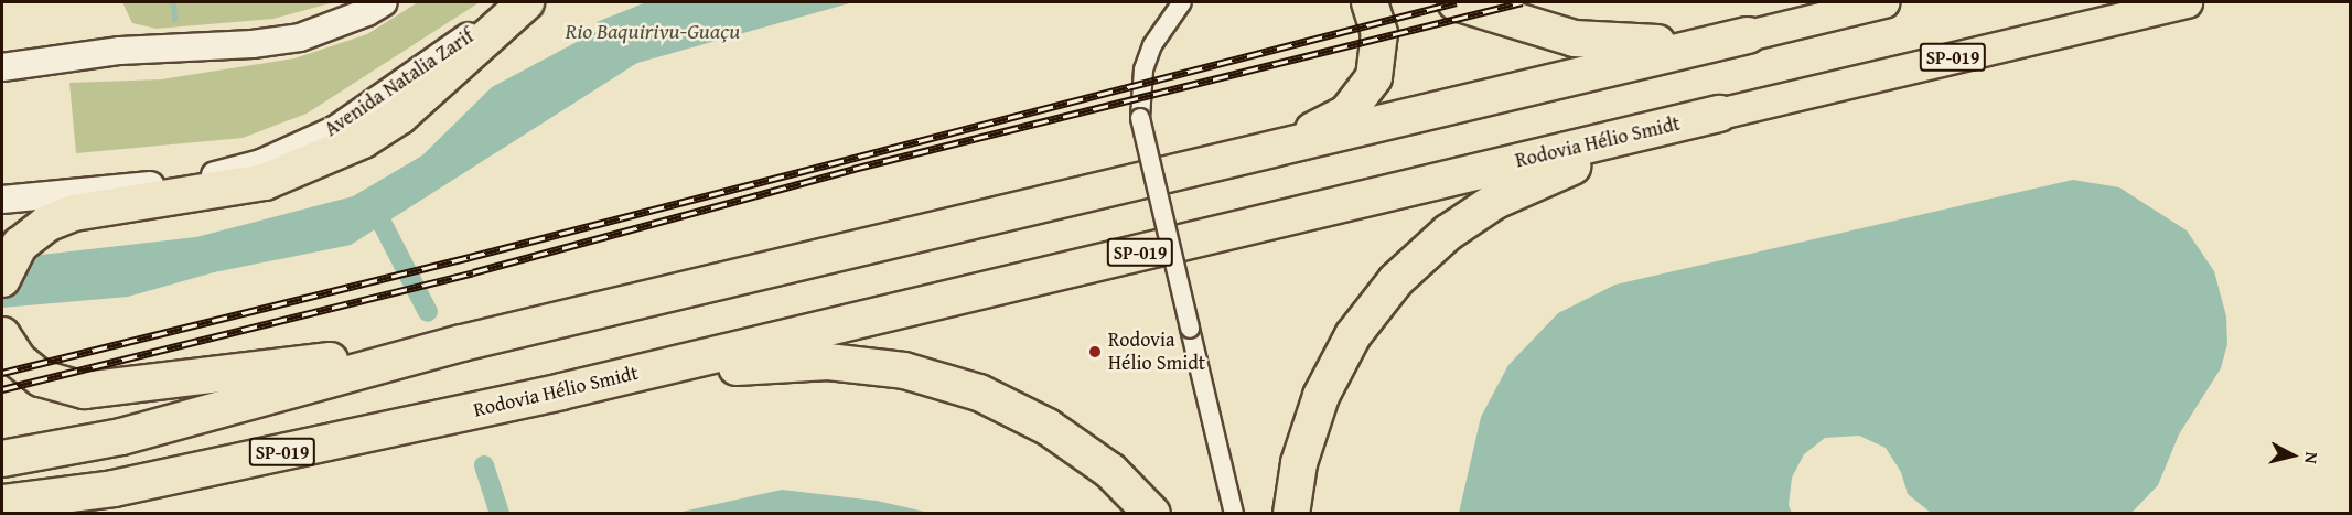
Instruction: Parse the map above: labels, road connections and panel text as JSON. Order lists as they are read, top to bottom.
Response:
{
  "streets": {
    "highway": ["SP-019", "Rodovia Hélio Smidt"],
    "main road": ["Avenida Natalia Zarif"]
  },
  "water": ["Rio Baquirivu-Guaçu"],
  "places": ["Rodovia Hélio Smidt"],
  "north": "right"
}
